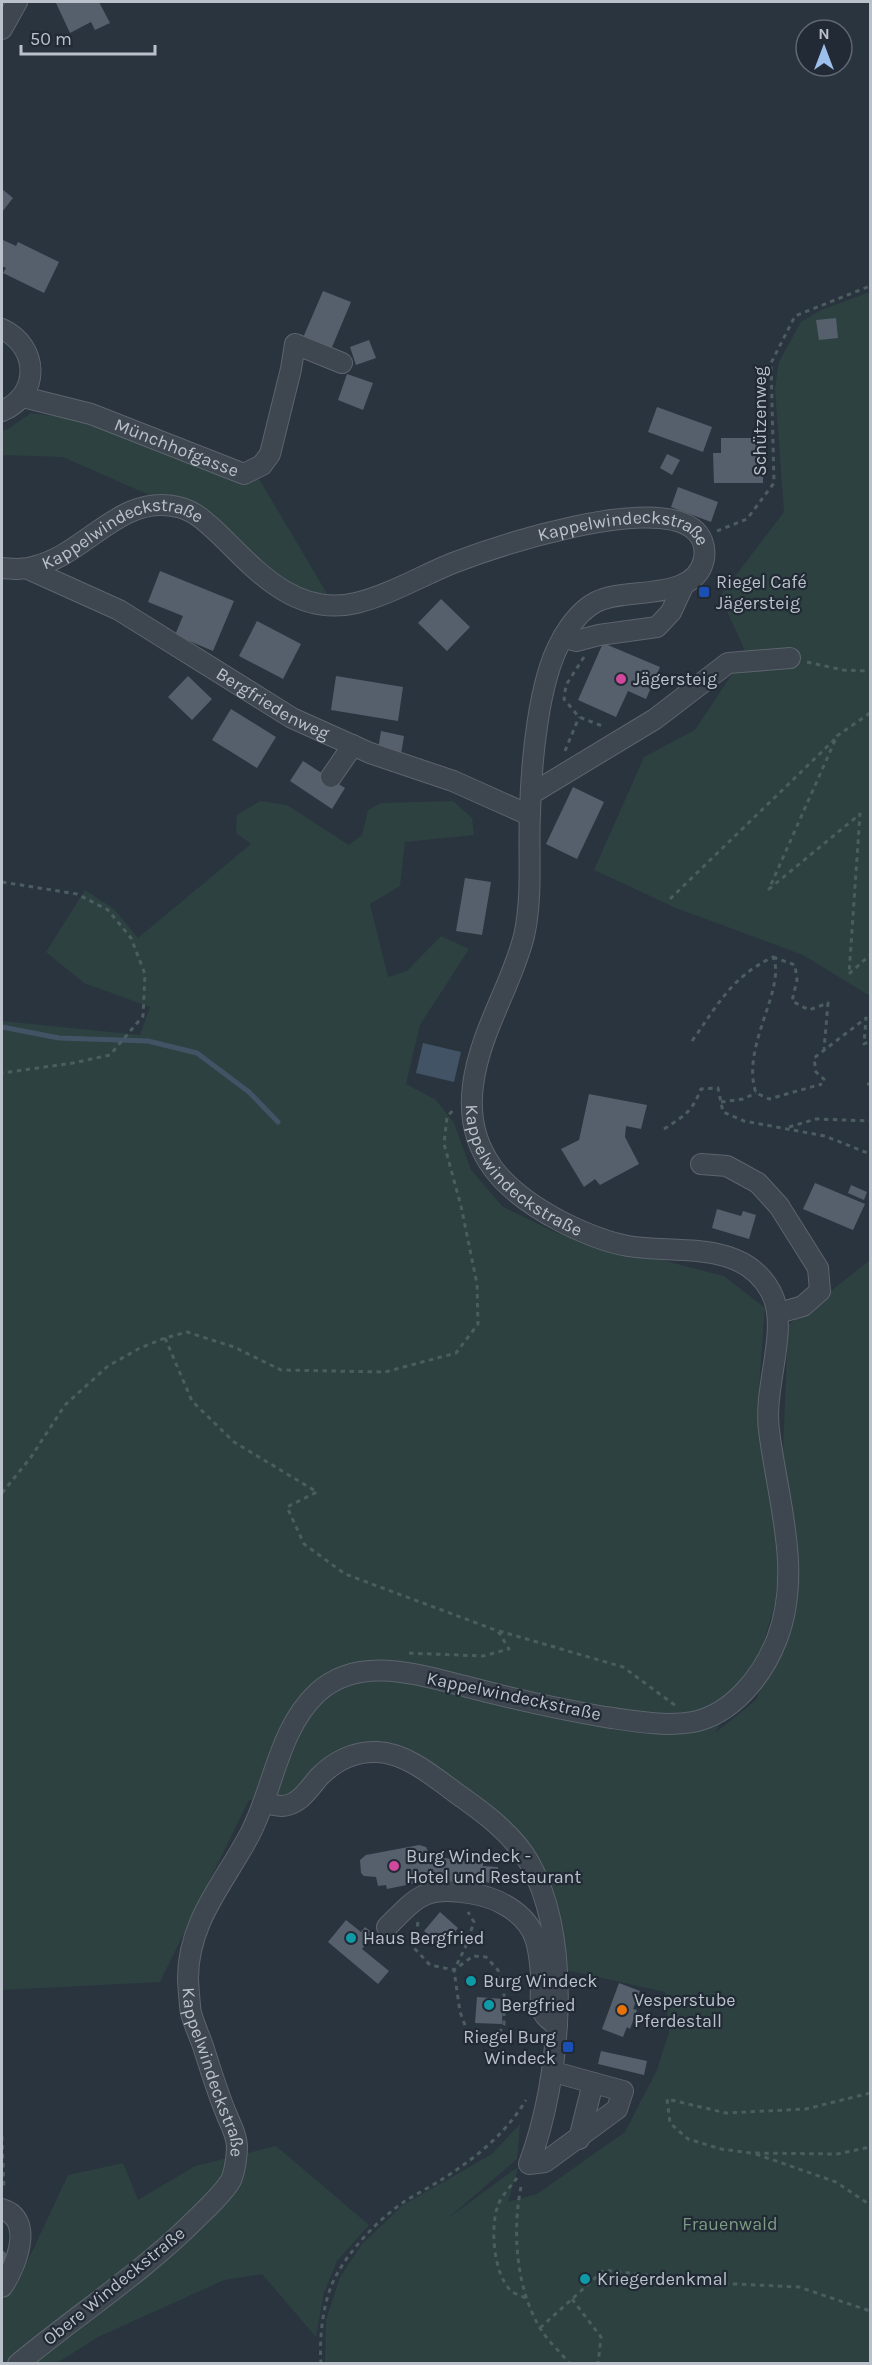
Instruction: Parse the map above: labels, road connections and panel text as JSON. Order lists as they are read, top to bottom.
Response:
{
  "streets": {
    "street": [
      "Münchhofgasse",
      "Kappelwindeckstraße",
      "Bergfriedenweg",
      "Obere Windeckstraße"
    ],
    "path": ["Schützenweg"]
  },
  "crossings": [
    ["Schützenweg", "Kappelwindeckstraße"],
    ["Kappelwindeckstraße", "Bergfriedenweg"],
    ["Kappelwindeckstraße", "Obere Windeckstraße"]
  ],
  "parks": ["Frauenwald"],
  "places": {
    "transit": ["Riegel Café Jägersteig", "Riegel Burg Windeck"],
    "other": [
      "Jägersteig",
      "Burg Windeck - Hotel und Restaurant",
      "Haus Bergfried",
      "Burg Windeck",
      "Bergfried",
      "Vesperstube Pferdestall",
      "Kriegerdenkmal"
    ]
  },
  "scale_bar": "50 m",
  "north": "top"
}
